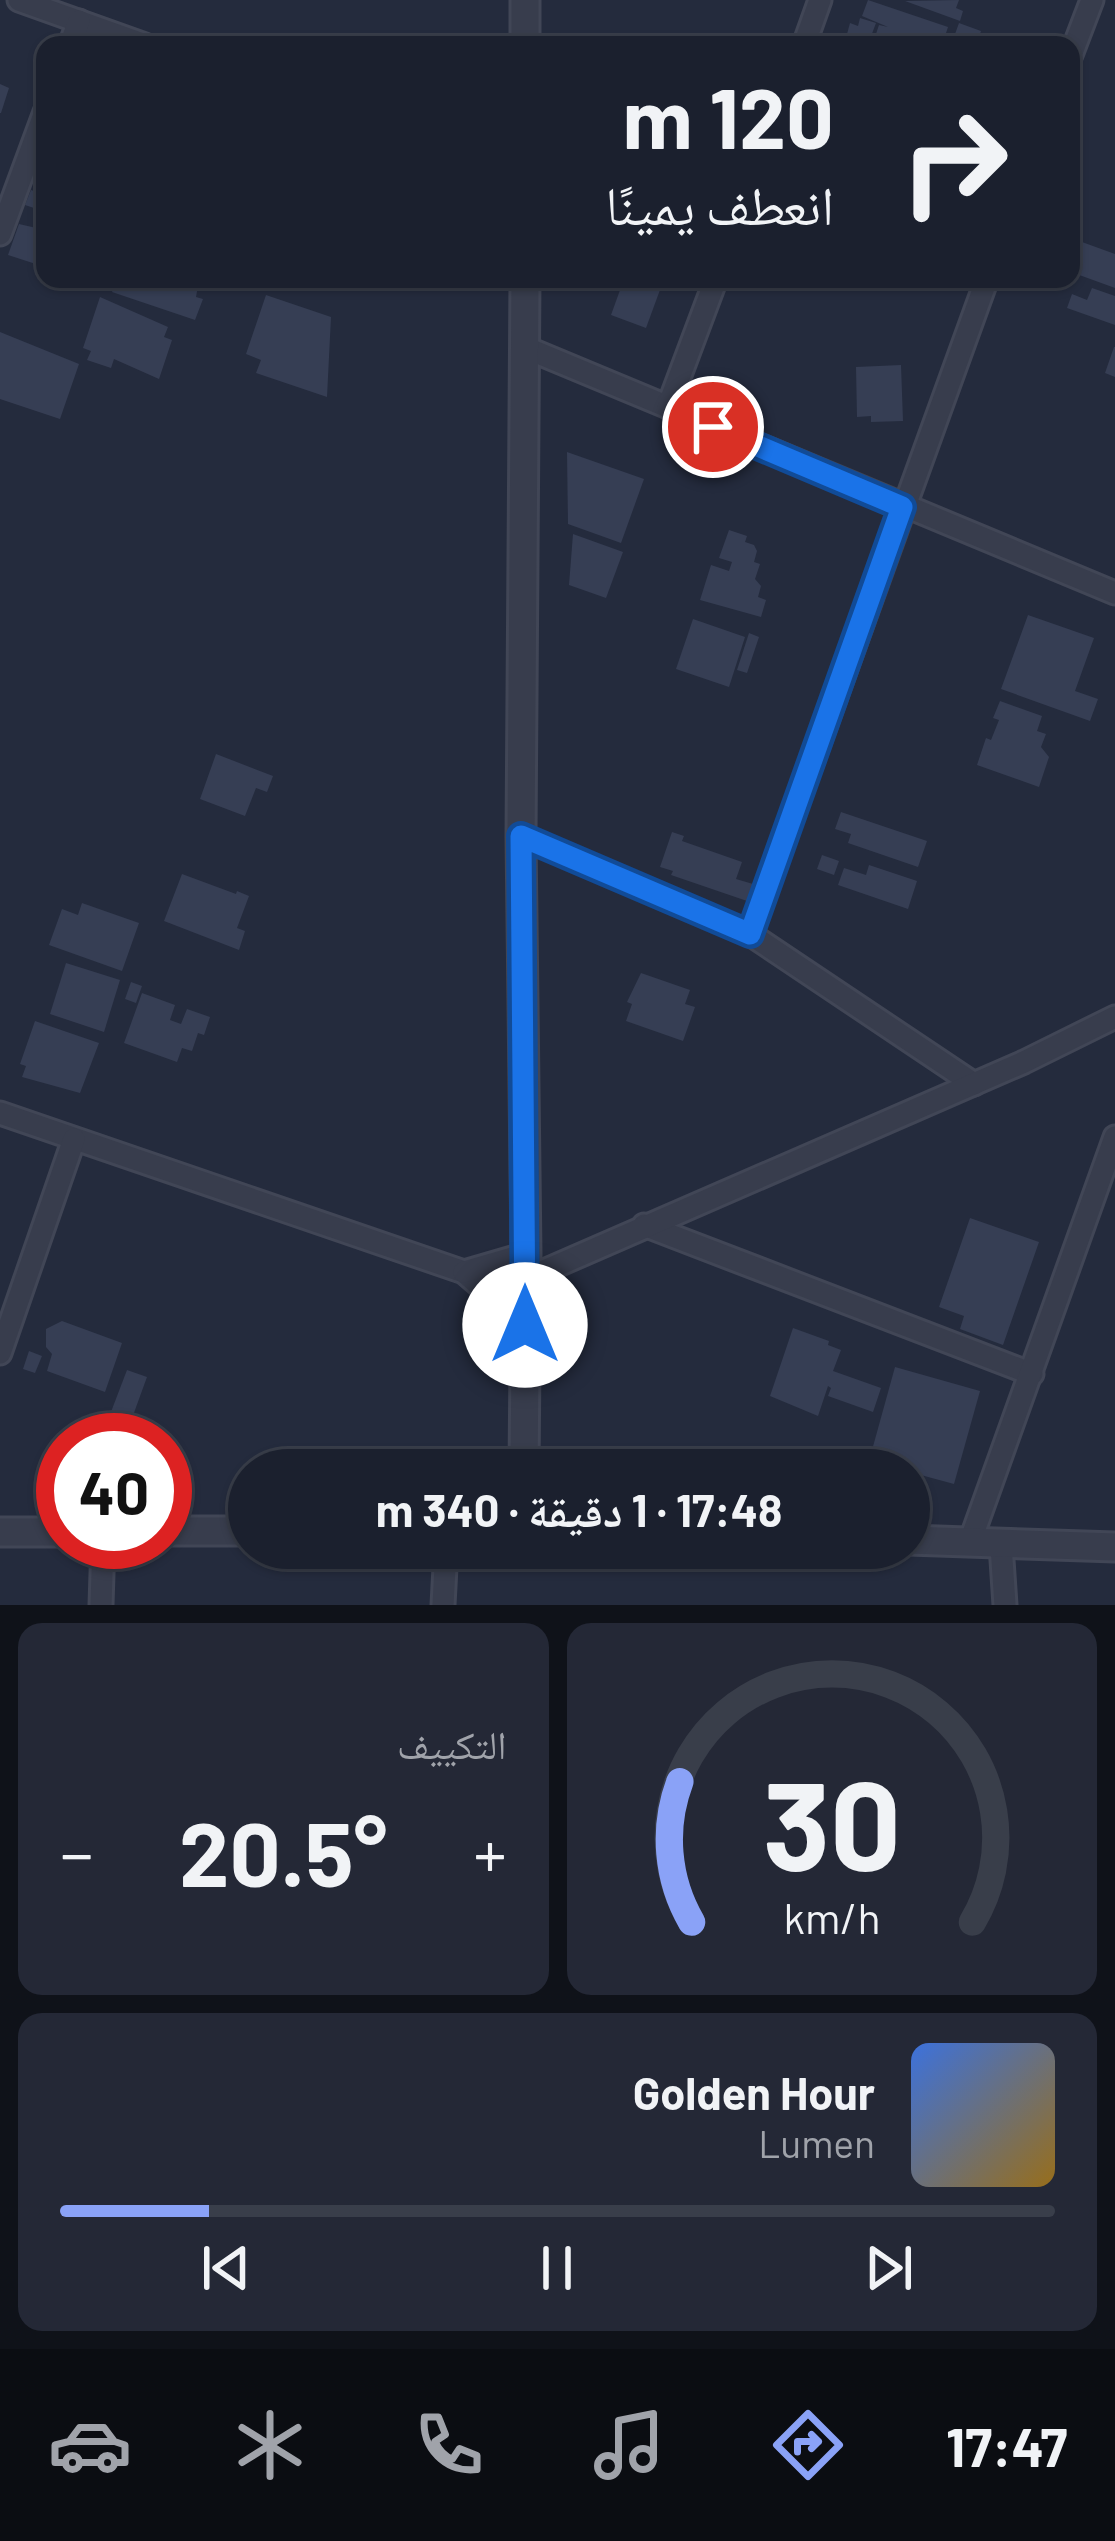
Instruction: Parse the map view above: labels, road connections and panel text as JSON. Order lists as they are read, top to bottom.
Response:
{
  "page": {
    "turn": ["120 m", "انعطف يمينًا"],
    "limit": "40",
    "trip": "17:48 · 1 دقيقة · 340 m",
    "tile": "التكييف",
    "heat": ["−", "20.5°", "+"],
    "song": ["Golden Hour", "Lumen"],
    "tabs": "17:47",
    "gauge": ["30", "km/h"]
  }
}
